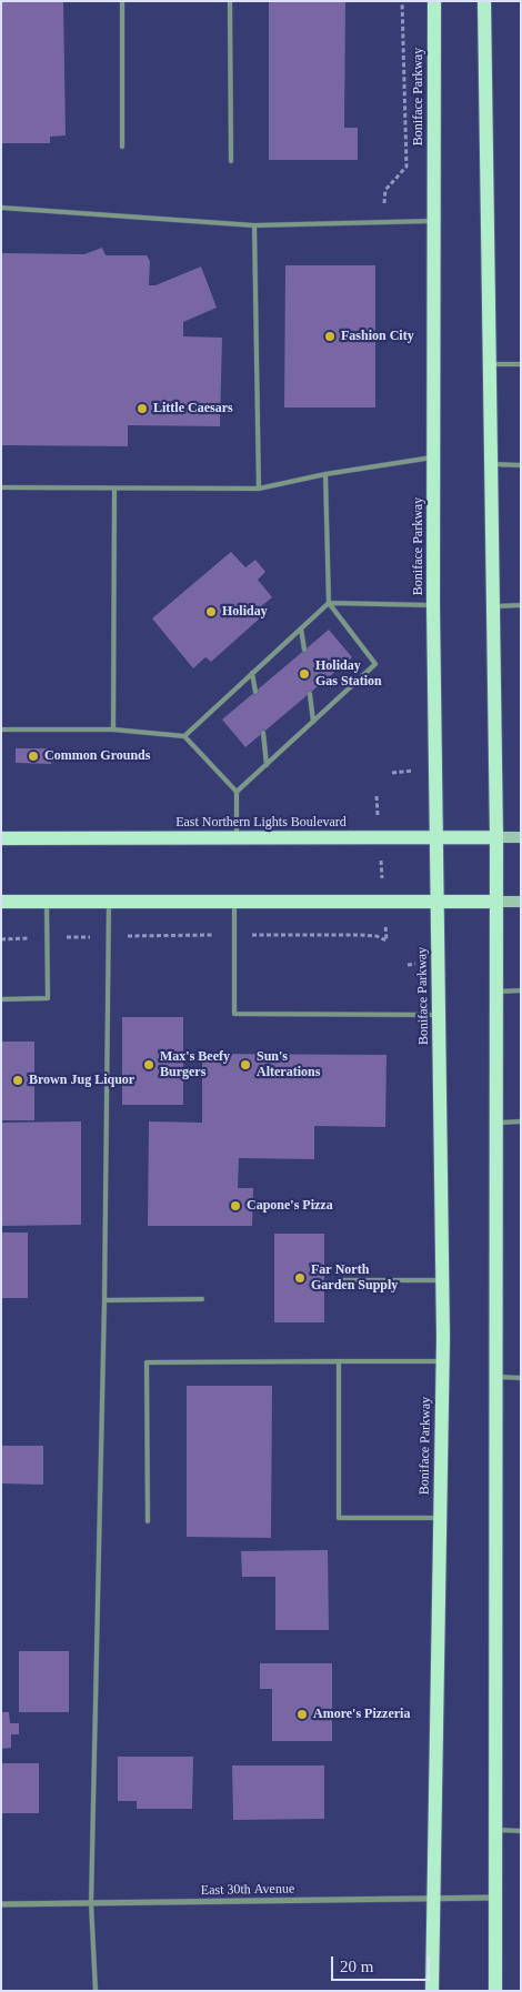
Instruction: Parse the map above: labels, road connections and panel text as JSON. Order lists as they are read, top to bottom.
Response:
{
  "streets": {
    "main road": ["Boniface Parkway", "East Northern Lights Boulevard"],
    "street": ["East 30th Avenue"]
  },
  "crossings": [
    ["Boniface Parkway", "East Northern Lights Boulevard"],
    ["Boniface Parkway", "East 30th Avenue"]
  ],
  "places": [
    "Fashion City",
    "Little Caesars",
    "Holiday",
    "Holiday Gas Station",
    "Common Grounds",
    "Max's Beefy Burgers",
    "Sun's Alterations",
    "Brown Jug Liquor",
    "Capone's Pizza",
    "Far North Garden Supply",
    "Amore's Pizzeria"
  ],
  "scale_bar": "20 m"
}
